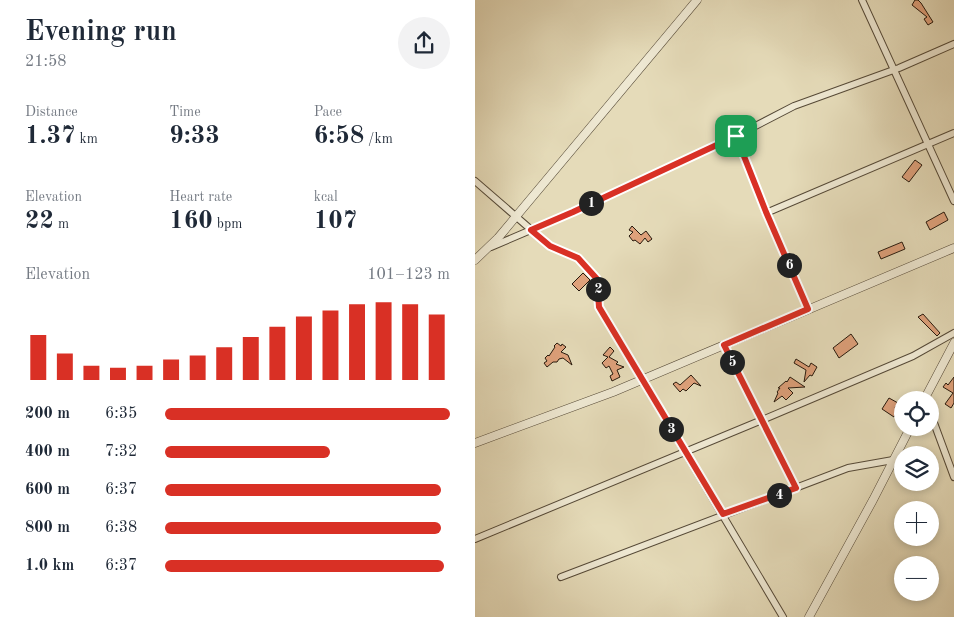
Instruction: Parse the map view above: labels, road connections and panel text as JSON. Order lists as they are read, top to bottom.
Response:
{
  "page": {
    "heading": ["Evening run", "21:58"],
    "stats": [
      ["Distance", "1.37 km"],
      ["Time", "9:33"],
      ["Pace", "6:58 /km"],
      ["Elevation", "22 m"],
      ["Heart rate", "160 bpm"],
      ["kcal", "107"]
    ],
    "pins": [
      "1",
      "6",
      "2",
      "5",
      "3",
      "4"
    ],
    "chart": ["Elevation", "101–123 m"],
    "map_buttons": ["+", "−"],
    "list": [
      {
        "name": "200 m",
        "note": "6:35"
      },
      {
        "name": "400 m",
        "note": "7:32"
      },
      {
        "name": "600 m",
        "note": "6:37"
      },
      {
        "name": "800 m",
        "note": "6:38"
      },
      {
        "name": "1.0 km",
        "note": "6:37"
      }
    ]
  }
}
